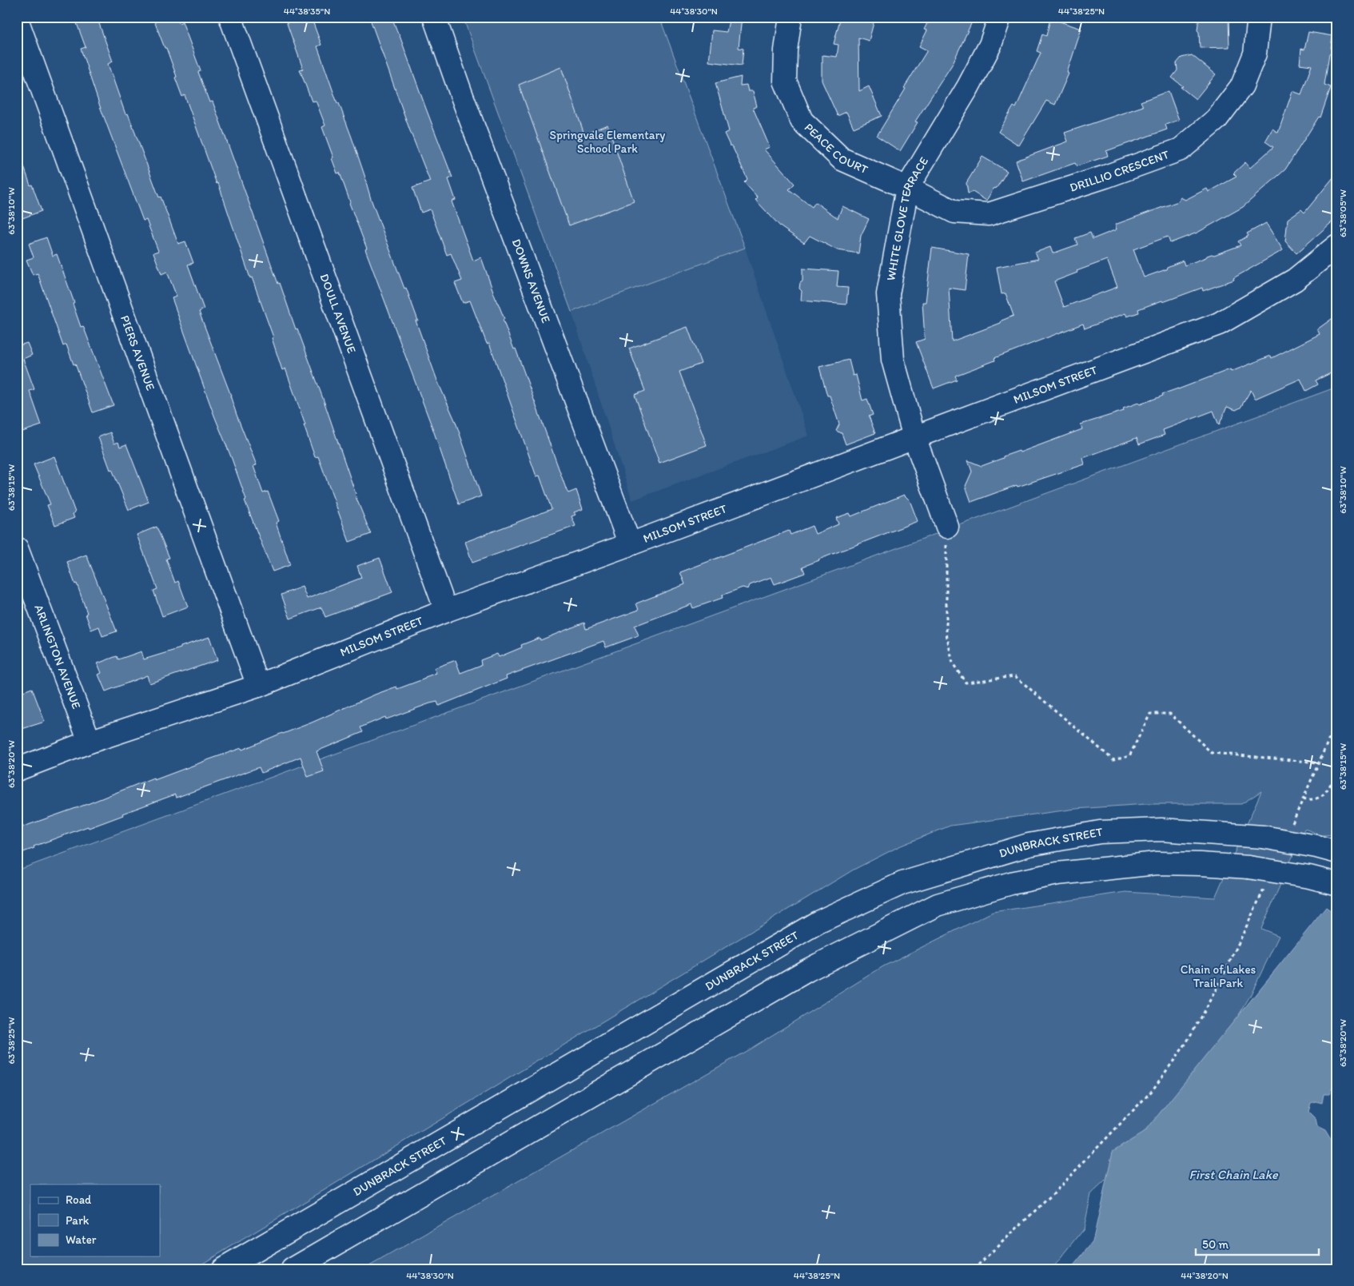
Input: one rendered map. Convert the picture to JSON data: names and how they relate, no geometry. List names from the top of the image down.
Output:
{
  "streets": {
    "street": [
      "PEACE COURT",
      "DRILLIO CRESCENT",
      "WHITE GLOVE TERRACE",
      "DOWNS AVENUE",
      "DOULL AVENUE",
      "PIERS AVENUE",
      "MILSOM STREET",
      "ARLINGTON AVENUE",
      "DUNBRACK STREET"
    ]
  },
  "crossings": [
    ["PEACE COURT", "DRILLIO CRESCENT"],
    ["PEACE COURT", "WHITE GLOVE TERRACE"],
    ["DRILLIO CRESCENT", "WHITE GLOVE TERRACE"],
    ["WHITE GLOVE TERRACE", "MILSOM STREET"],
    ["DOWNS AVENUE", "MILSOM STREET"],
    ["DOULL AVENUE", "MILSOM STREET"],
    ["PIERS AVENUE", "MILSOM STREET"],
    ["MILSOM STREET", "ARLINGTON AVENUE"]
  ],
  "water": ["First Chain Lake"],
  "parks": ["Springvale Elementary School Park", "Chain of Lakes Trail Park"],
  "legend": ["Road", "Park", "Water"],
  "scale_bar": "50 m",
  "coordinates": [
    "44°38'35\"N",
    "44°38'30\"N",
    "44°38'25\"N",
    "63°38'10\"W",
    "63°38'05\"W",
    "63°38'15\"W",
    "63°38'20\"W",
    "63°38'25\"W",
    "44°38'20\"N"
  ]
}
